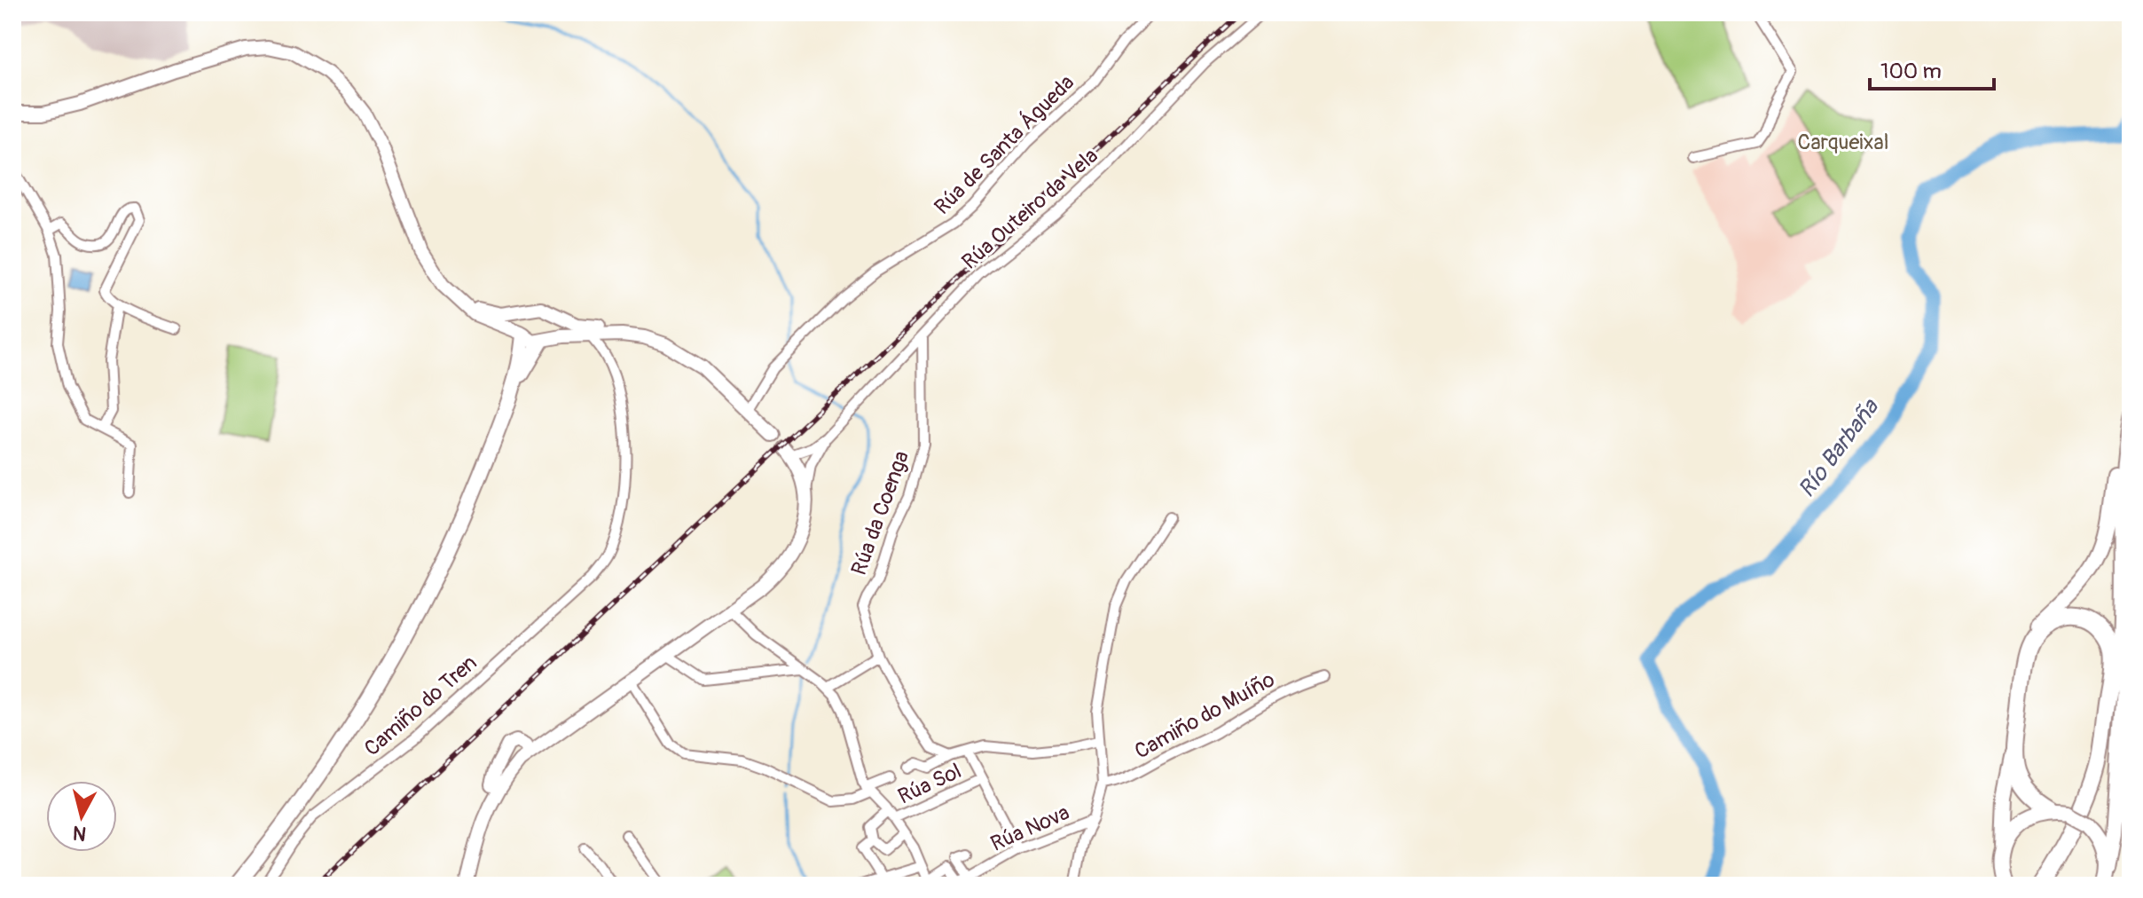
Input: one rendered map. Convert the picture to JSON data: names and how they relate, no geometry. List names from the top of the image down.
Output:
{
  "streets": {
    "street": [
      "Rúa de Santa Águeda",
      "Rúa Outeiro da Vela",
      "Rúa da Coenga",
      "Camiño do Tren",
      "Camiño do Muíño",
      "Rúa Sol",
      "Rúa Nova"
    ]
  },
  "crossings": [
    ["Rúa Outeiro da Vela", "Rúa da Coenga"]
  ],
  "water": ["Río Barbaña"],
  "parks": ["Carqueixal"],
  "scale_bar": "100 m",
  "north": "bottom"
}
